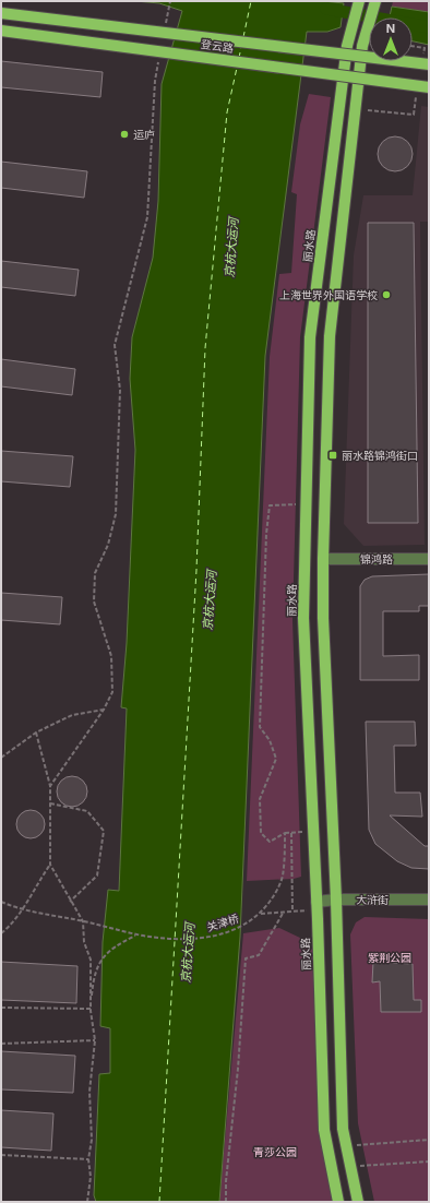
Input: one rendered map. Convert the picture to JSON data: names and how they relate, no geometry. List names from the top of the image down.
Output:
{
  "streets": {
    "main road": ["登云路", "丽水路"],
    "street": ["锦鸿路", "大浒街"],
    "path": ["关津桥"]
  },
  "crossings": [
    ["丽水路", "大浒街"]
  ],
  "water": ["京杭大运河"],
  "parks": ["紫荆公园", "青莎公园"],
  "places": {
    "other": ["运庐", "上海世界外国语学校"],
    "transit": ["丽水路锦鸿街口"]
  },
  "north": "top"
}
